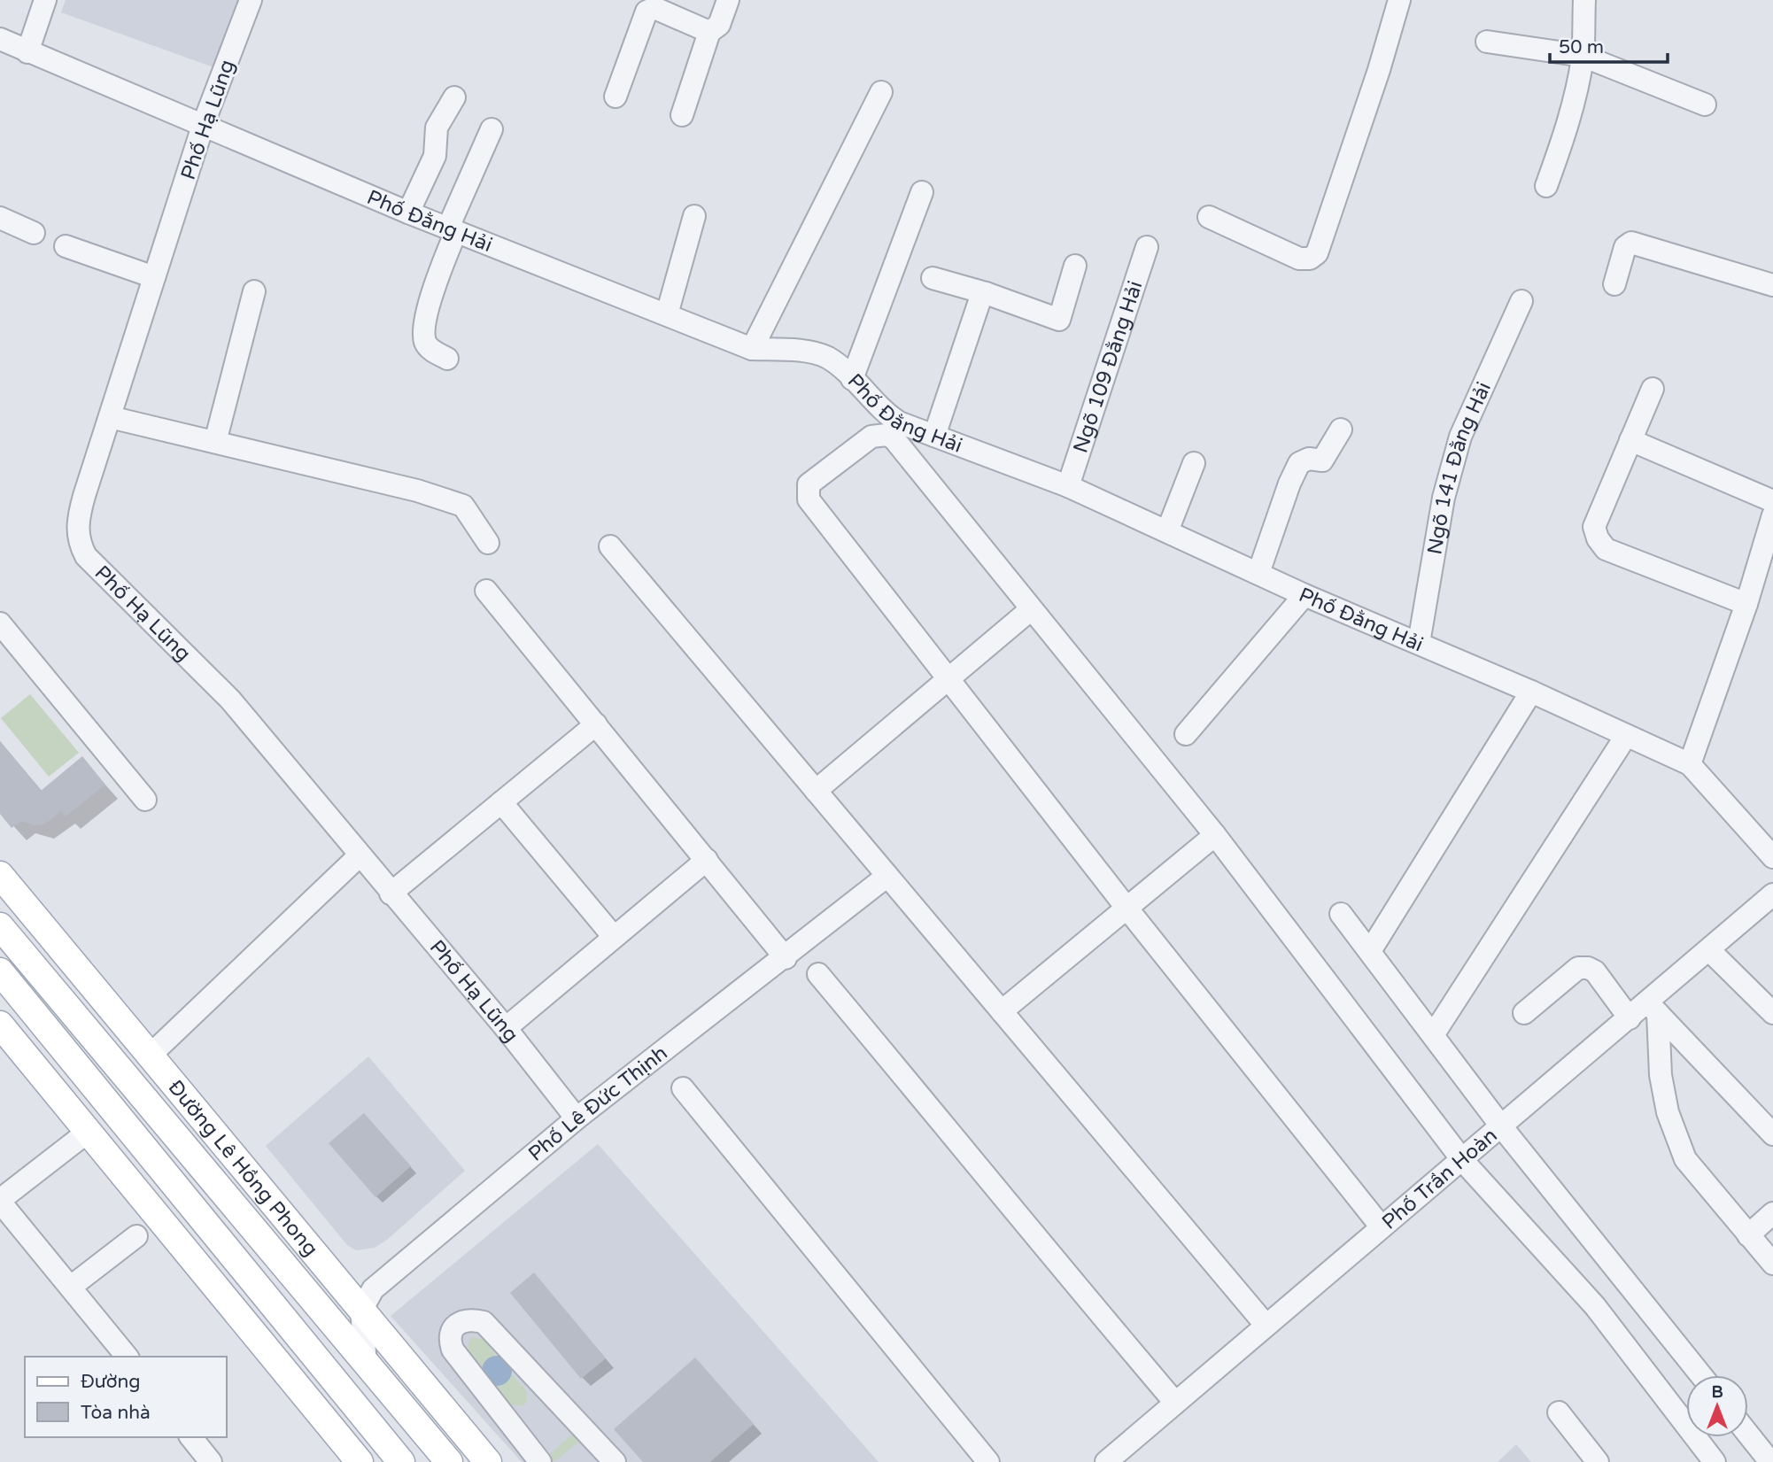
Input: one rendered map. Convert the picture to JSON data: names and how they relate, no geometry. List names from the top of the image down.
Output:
{
  "streets": {
    "main road": ["Đường Lê Hồng Phong"],
    "street": [
      "Phố Hạ Lũng",
      "Phố Đằng Hải",
      "Ngõ 109 Đằng Hải",
      "Ngõ 141 Đằng Hải",
      "Phố Lê Đức Thịnh",
      "Phố Trần Hoàn"
    ]
  },
  "crossings": [
    ["Phố Hạ Lũng", "Phố Đằng Hải"],
    ["Phố Hạ Lũng", "Phố Lê Đức Thịnh"],
    ["Phố Đằng Hải", "Ngõ 109 Đằng Hải"],
    ["Phố Đằng Hải", "Ngõ 141 Đằng Hải"],
    ["Phố Lê Đức Thịnh", "Đường Lê Hồng Phong"]
  ],
  "legend": ["Đường", "Tòa nhà"],
  "scale_bar": "50 m",
  "north": "top"
}
